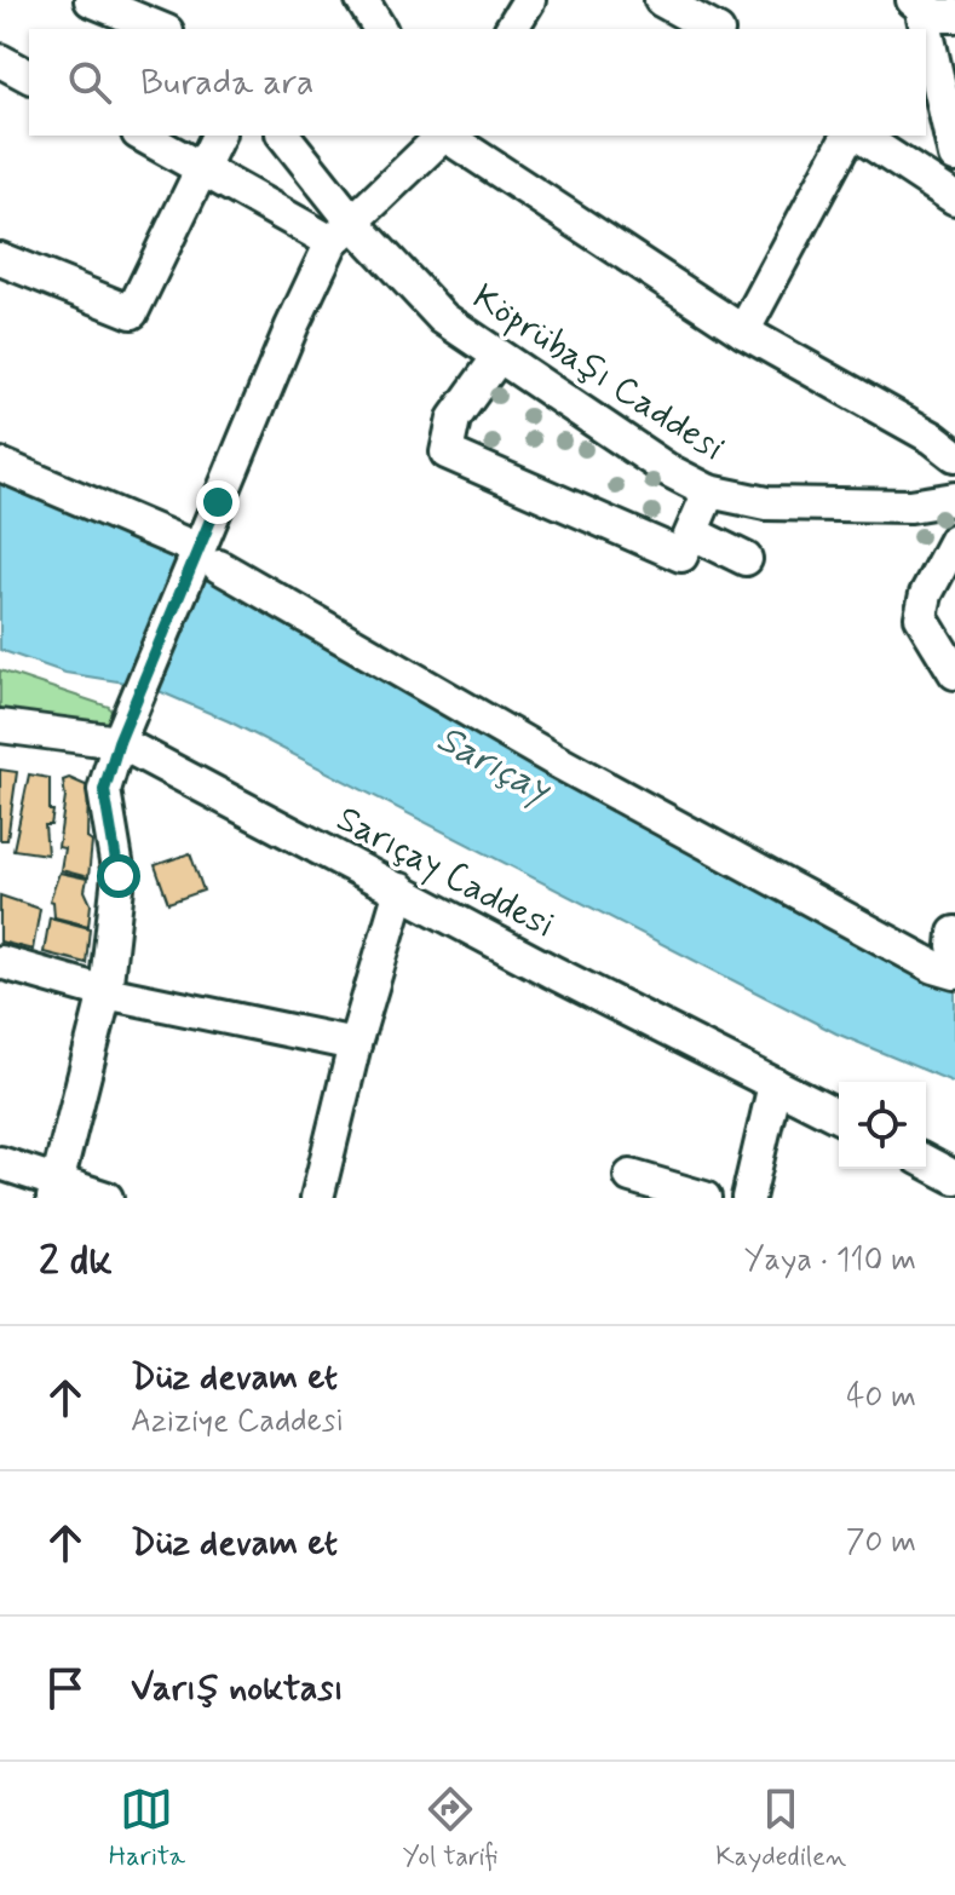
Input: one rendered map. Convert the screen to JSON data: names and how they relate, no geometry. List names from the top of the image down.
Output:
{
  "streets": {
    "street": ["Köprübaşı Caddesi", "Sarıçay Caddesi"]
  },
  "water": ["Sarıçay"],
  "page": {
    "search": "Burada ara",
    "heading": ["2 dk", "Yaya · 110 m"],
    "list": [
      ["Düz devam et", "Aziziye Caddesi", "40 m"],
      ["Düz devam et", "70 m"],
      "Varış noktası"
    ],
    "nav": ["Harita", "Yol tarifi", "Kaydedilen"]
  }
}
